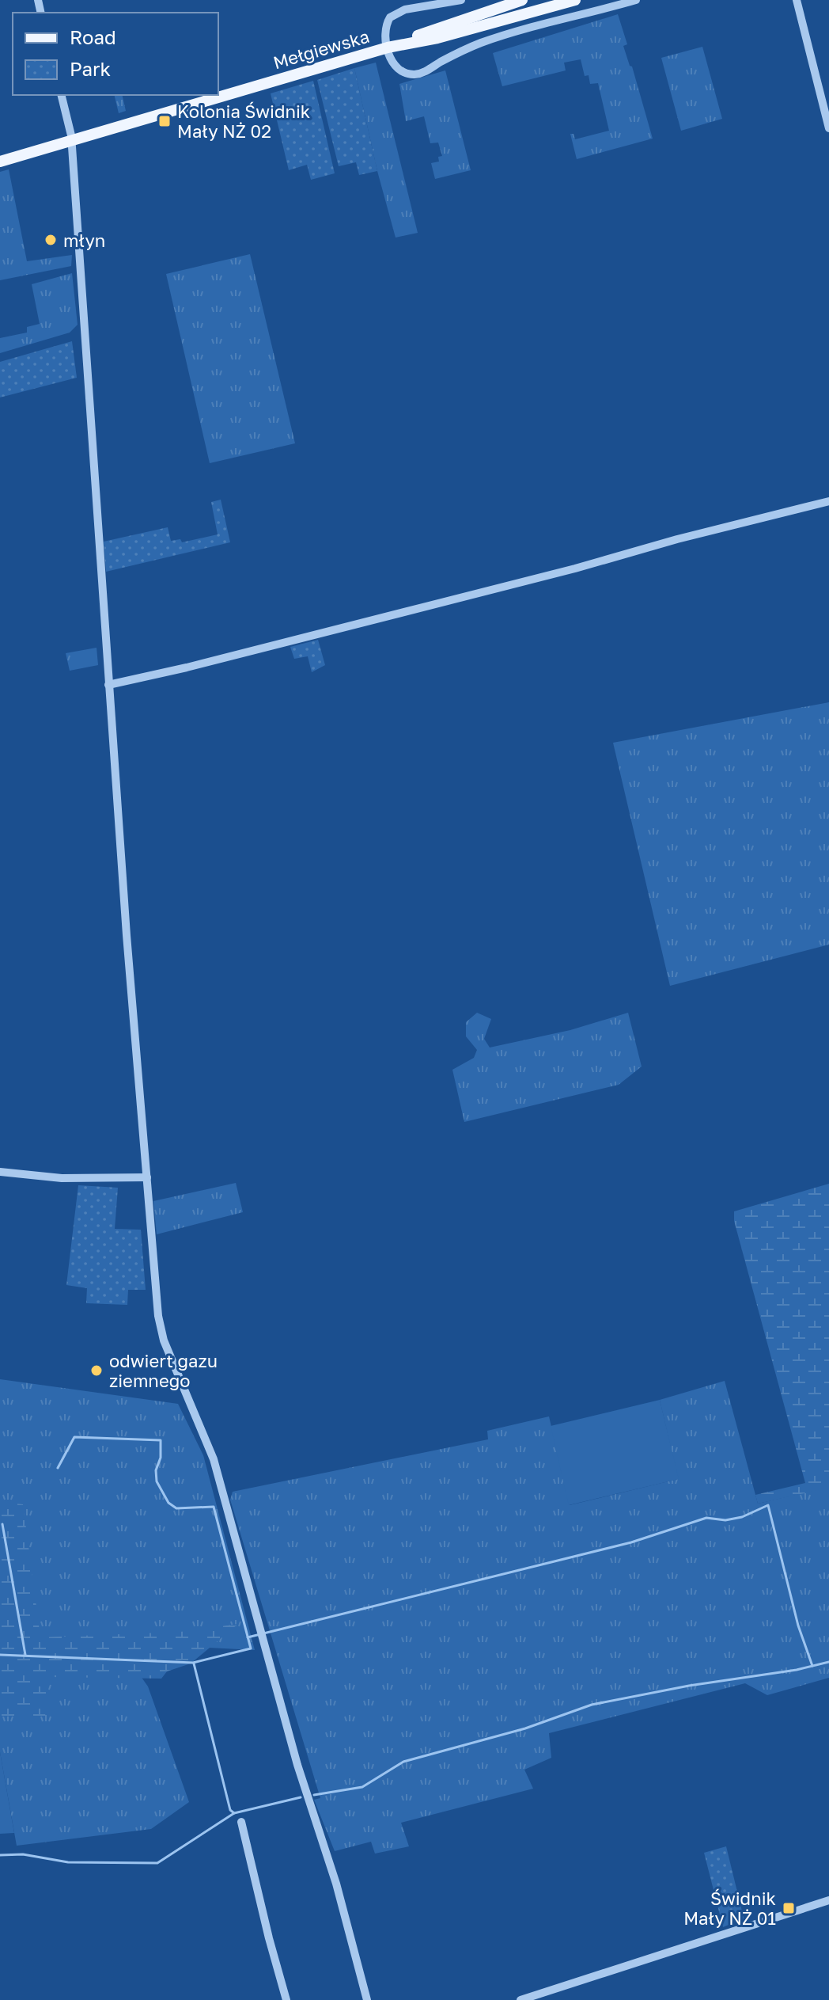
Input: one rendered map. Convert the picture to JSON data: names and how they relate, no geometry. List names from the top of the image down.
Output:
{
  "streets": {
    "main road": ["Mełgiewska"]
  },
  "places": {
    "transit": ["Kolonia Świdnik Mały NŻ 02", "Świdnik Mały NŻ 01"],
    "other": ["młyn", "odwiert gazu ziemnego"]
  },
  "legend": ["Road", "Park"]
}
